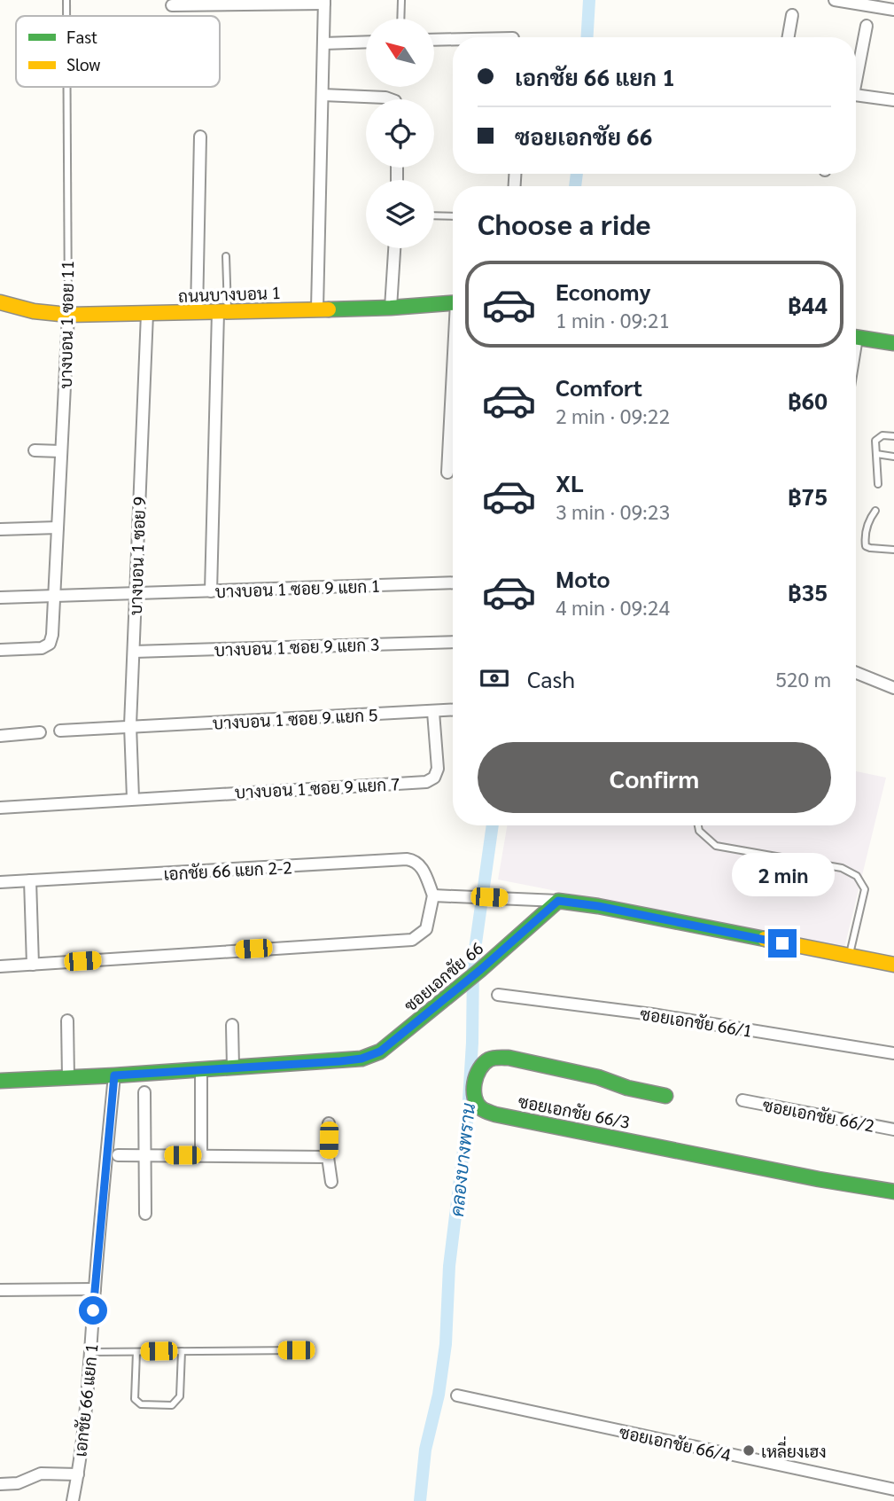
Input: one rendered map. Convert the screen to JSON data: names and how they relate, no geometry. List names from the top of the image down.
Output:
{
  "streets": {
    "street": [
      "ถนนบางบอน 1",
      "บางบอน 1 ซอย 11",
      "บางบอน 1 ซอย 9",
      "บางบอน 1 ซอย 9 แยก 1",
      "บางบอน 1 ซอย 9 แยก 3",
      "บางบอน 1 ซอย 9 แยก 5",
      "บางบอน 1 ซอย 9 แยก 7",
      "เอกชัย 66 แยก 2-2",
      "ซอยเอกชัย 66",
      "ซอยเอกชัย 66/1",
      "ซอยเอกชัย 66/3",
      "ซอยเอกชัย 66/2",
      "เอกชัย 66 แยก 1",
      "ซอยเอกชัย 66/4"
    ]
  },
  "crossings": [
    ["ถนนบางบอน 1", "บางบอน 1 ซอย 11"],
    ["ถนนบางบอน 1", "บางบอน 1 ซอย 9"],
    ["บางบอน 1 ซอย 11", "บางบอน 1 ซอย 9 แยก 1"],
    ["บางบอน 1 ซอย 9", "บางบอน 1 ซอย 9 แยก 1"],
    ["บางบอน 1 ซอย 9", "บางบอน 1 ซอย 9 แยก 3"],
    ["บางบอน 1 ซอย 9", "บางบอน 1 ซอย 9 แยก 5"],
    ["บางบอน 1 ซอย 9", "บางบอน 1 ซอย 9 แยก 7"],
    ["บางบอน 1 ซอย 9 แยก 5", "บางบอน 1 ซอย 9 แยก 7"],
    ["ซอยเอกชัย 66", "เอกชัย 66 แยก 1"]
  ],
  "water": ["คลองบางพราน"],
  "places": ["เหลี่ยงเฮง"],
  "legend": ["Fast", "Slow"],
  "north": "top left",
  "page": {
    "banner": ["เอกชัย 66 แยก 1", "ซอยเอกชัย 66"],
    "heading": "Choose a ride",
    "list": [
      {
        "name": "Economy",
        "note": "1 min · 09:21",
        "value": "฿44"
      },
      {
        "name": "Comfort",
        "note": "2 min · 09:22",
        "value": "฿60"
      },
      {
        "name": "XL",
        "note": "3 min · 09:23",
        "value": "฿75"
      },
      {
        "name": "Moto",
        "note": "4 min · 09:24",
        "value": "฿35"
      }
    ],
    "pay": ["Cash", "520 m"],
    "buttons": "Confirm",
    "bubble": "2 min"
  }
}
